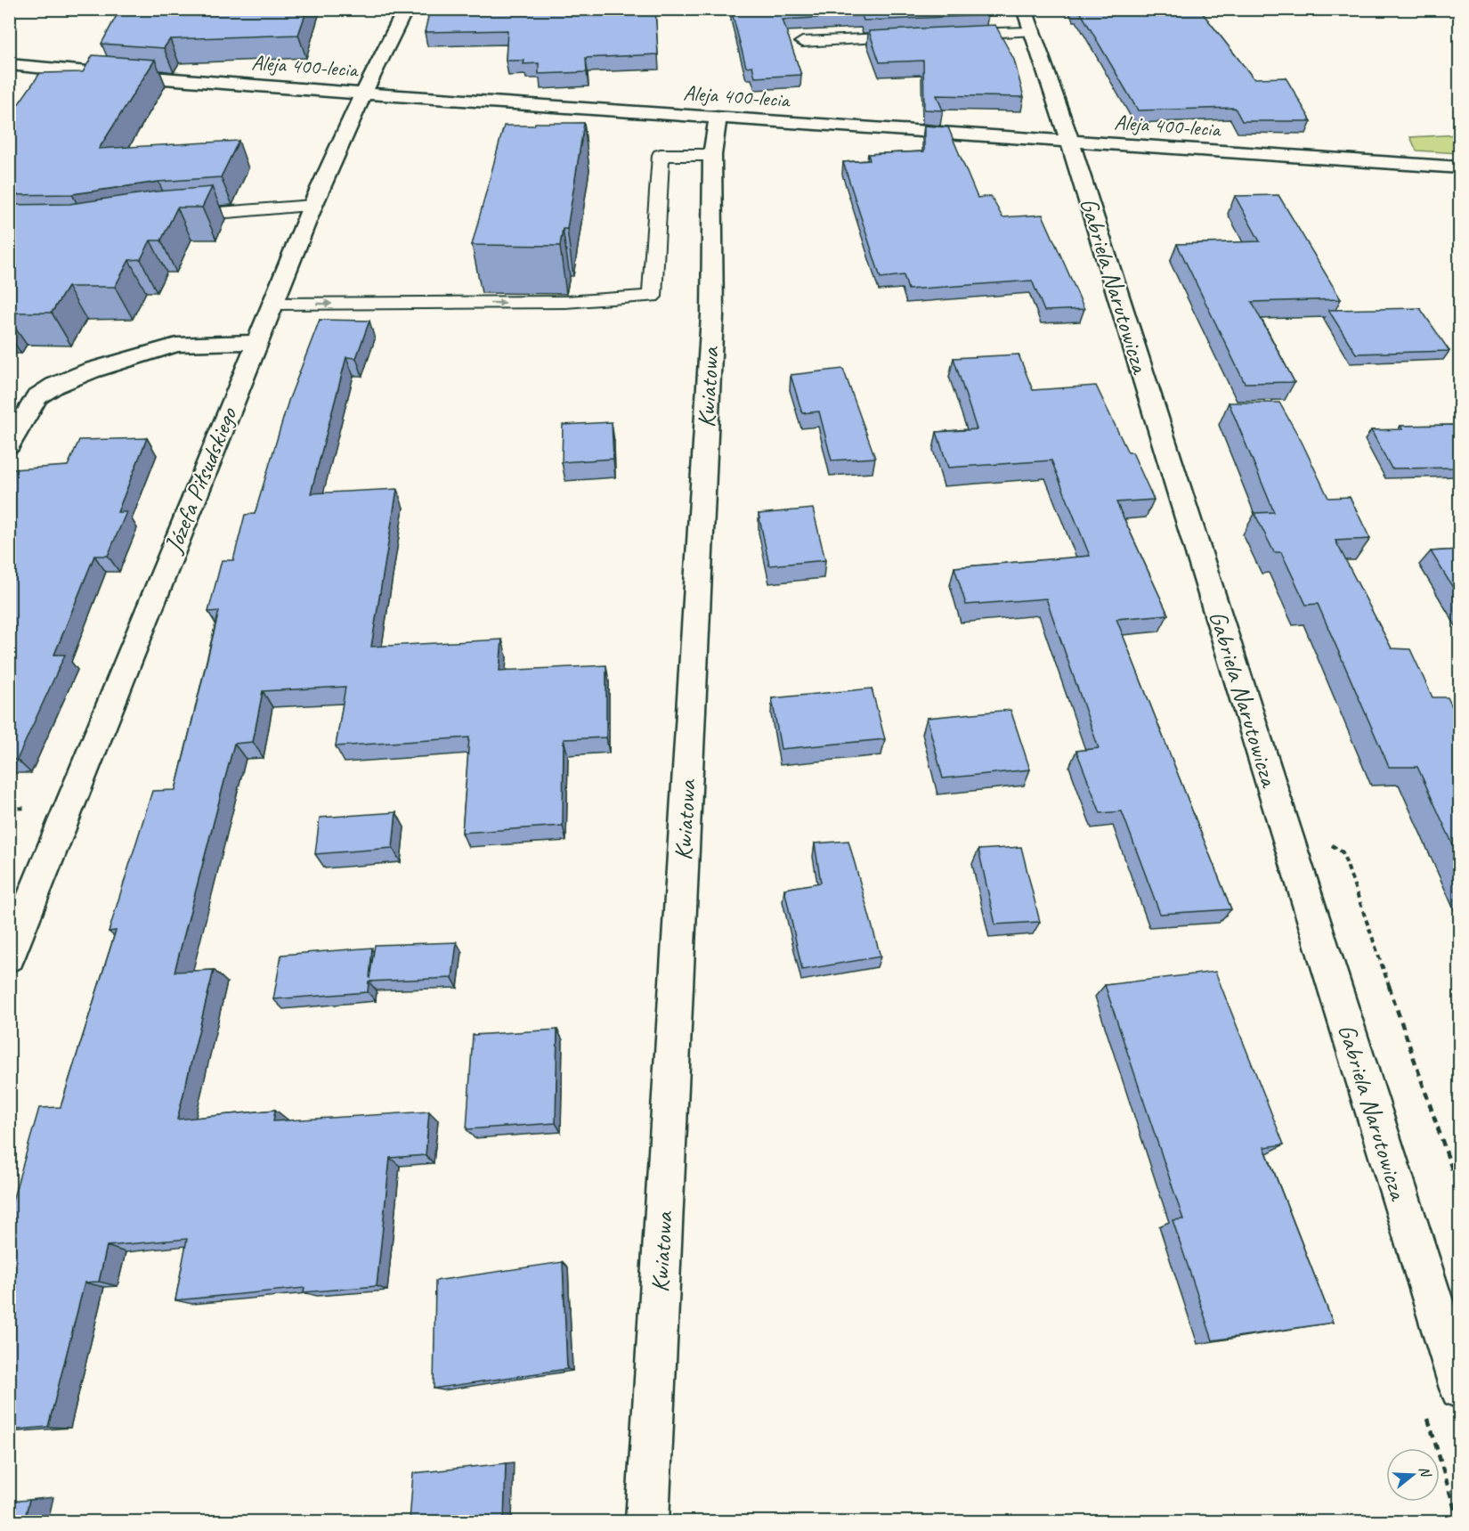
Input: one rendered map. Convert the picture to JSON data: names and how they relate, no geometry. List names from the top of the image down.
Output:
{
  "streets": {
    "street": [
      "Aleja 400-lecia",
      "Gabriela Narutowicza",
      "Kwiatowa",
      "Józefa Piłsudskiego"
    ]
  },
  "crossings": [
    ["Aleja 400-lecia", "Gabriela Narutowicza"],
    ["Aleja 400-lecia", "Kwiatowa"],
    ["Aleja 400-lecia", "Józefa Piłsudskiego"]
  ],
  "north": "right"
}
